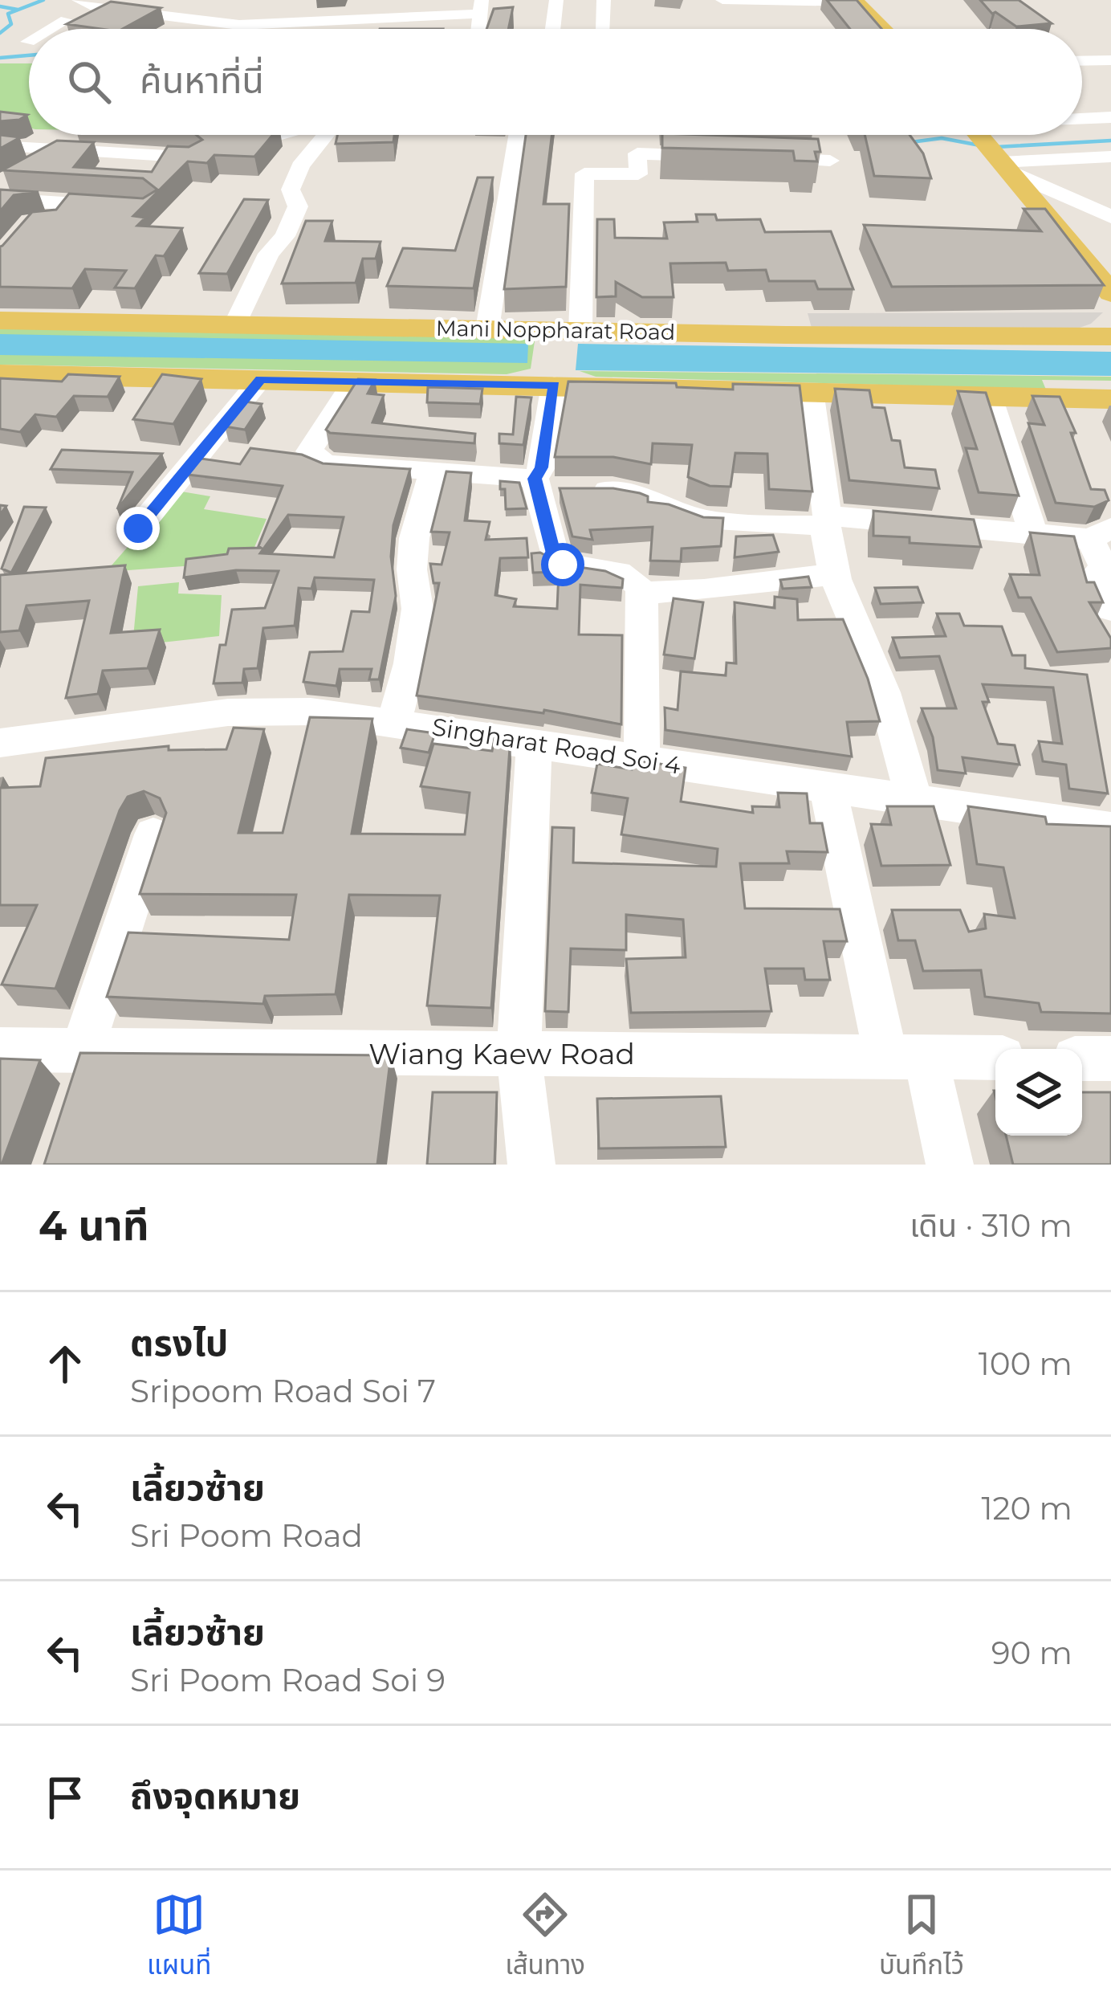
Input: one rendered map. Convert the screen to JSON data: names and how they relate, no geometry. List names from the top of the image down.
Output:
{
  "streets": {
    "main road": ["Mani Noppharat Road"],
    "street": ["Singharat Road Soi 4", "Wiang Kaew Road"]
  },
  "page": {
    "search": "ค้นหาที่นี่",
    "heading": ["4 นาที", "เดิน · 310 m"],
    "list": [
      ["ตรงไป", "Sripoom Road Soi 7", "100 m"],
      ["เลี้ยวซ้าย", "Sri Poom Road", "120 m"],
      ["เลี้ยวซ้าย", "Sri Poom Road Soi 9", "90 m"],
      "ถึงจุดหมาย"
    ],
    "nav": ["แผนที่", "เส้นทาง", "บันทึกไว้"]
  }
}
